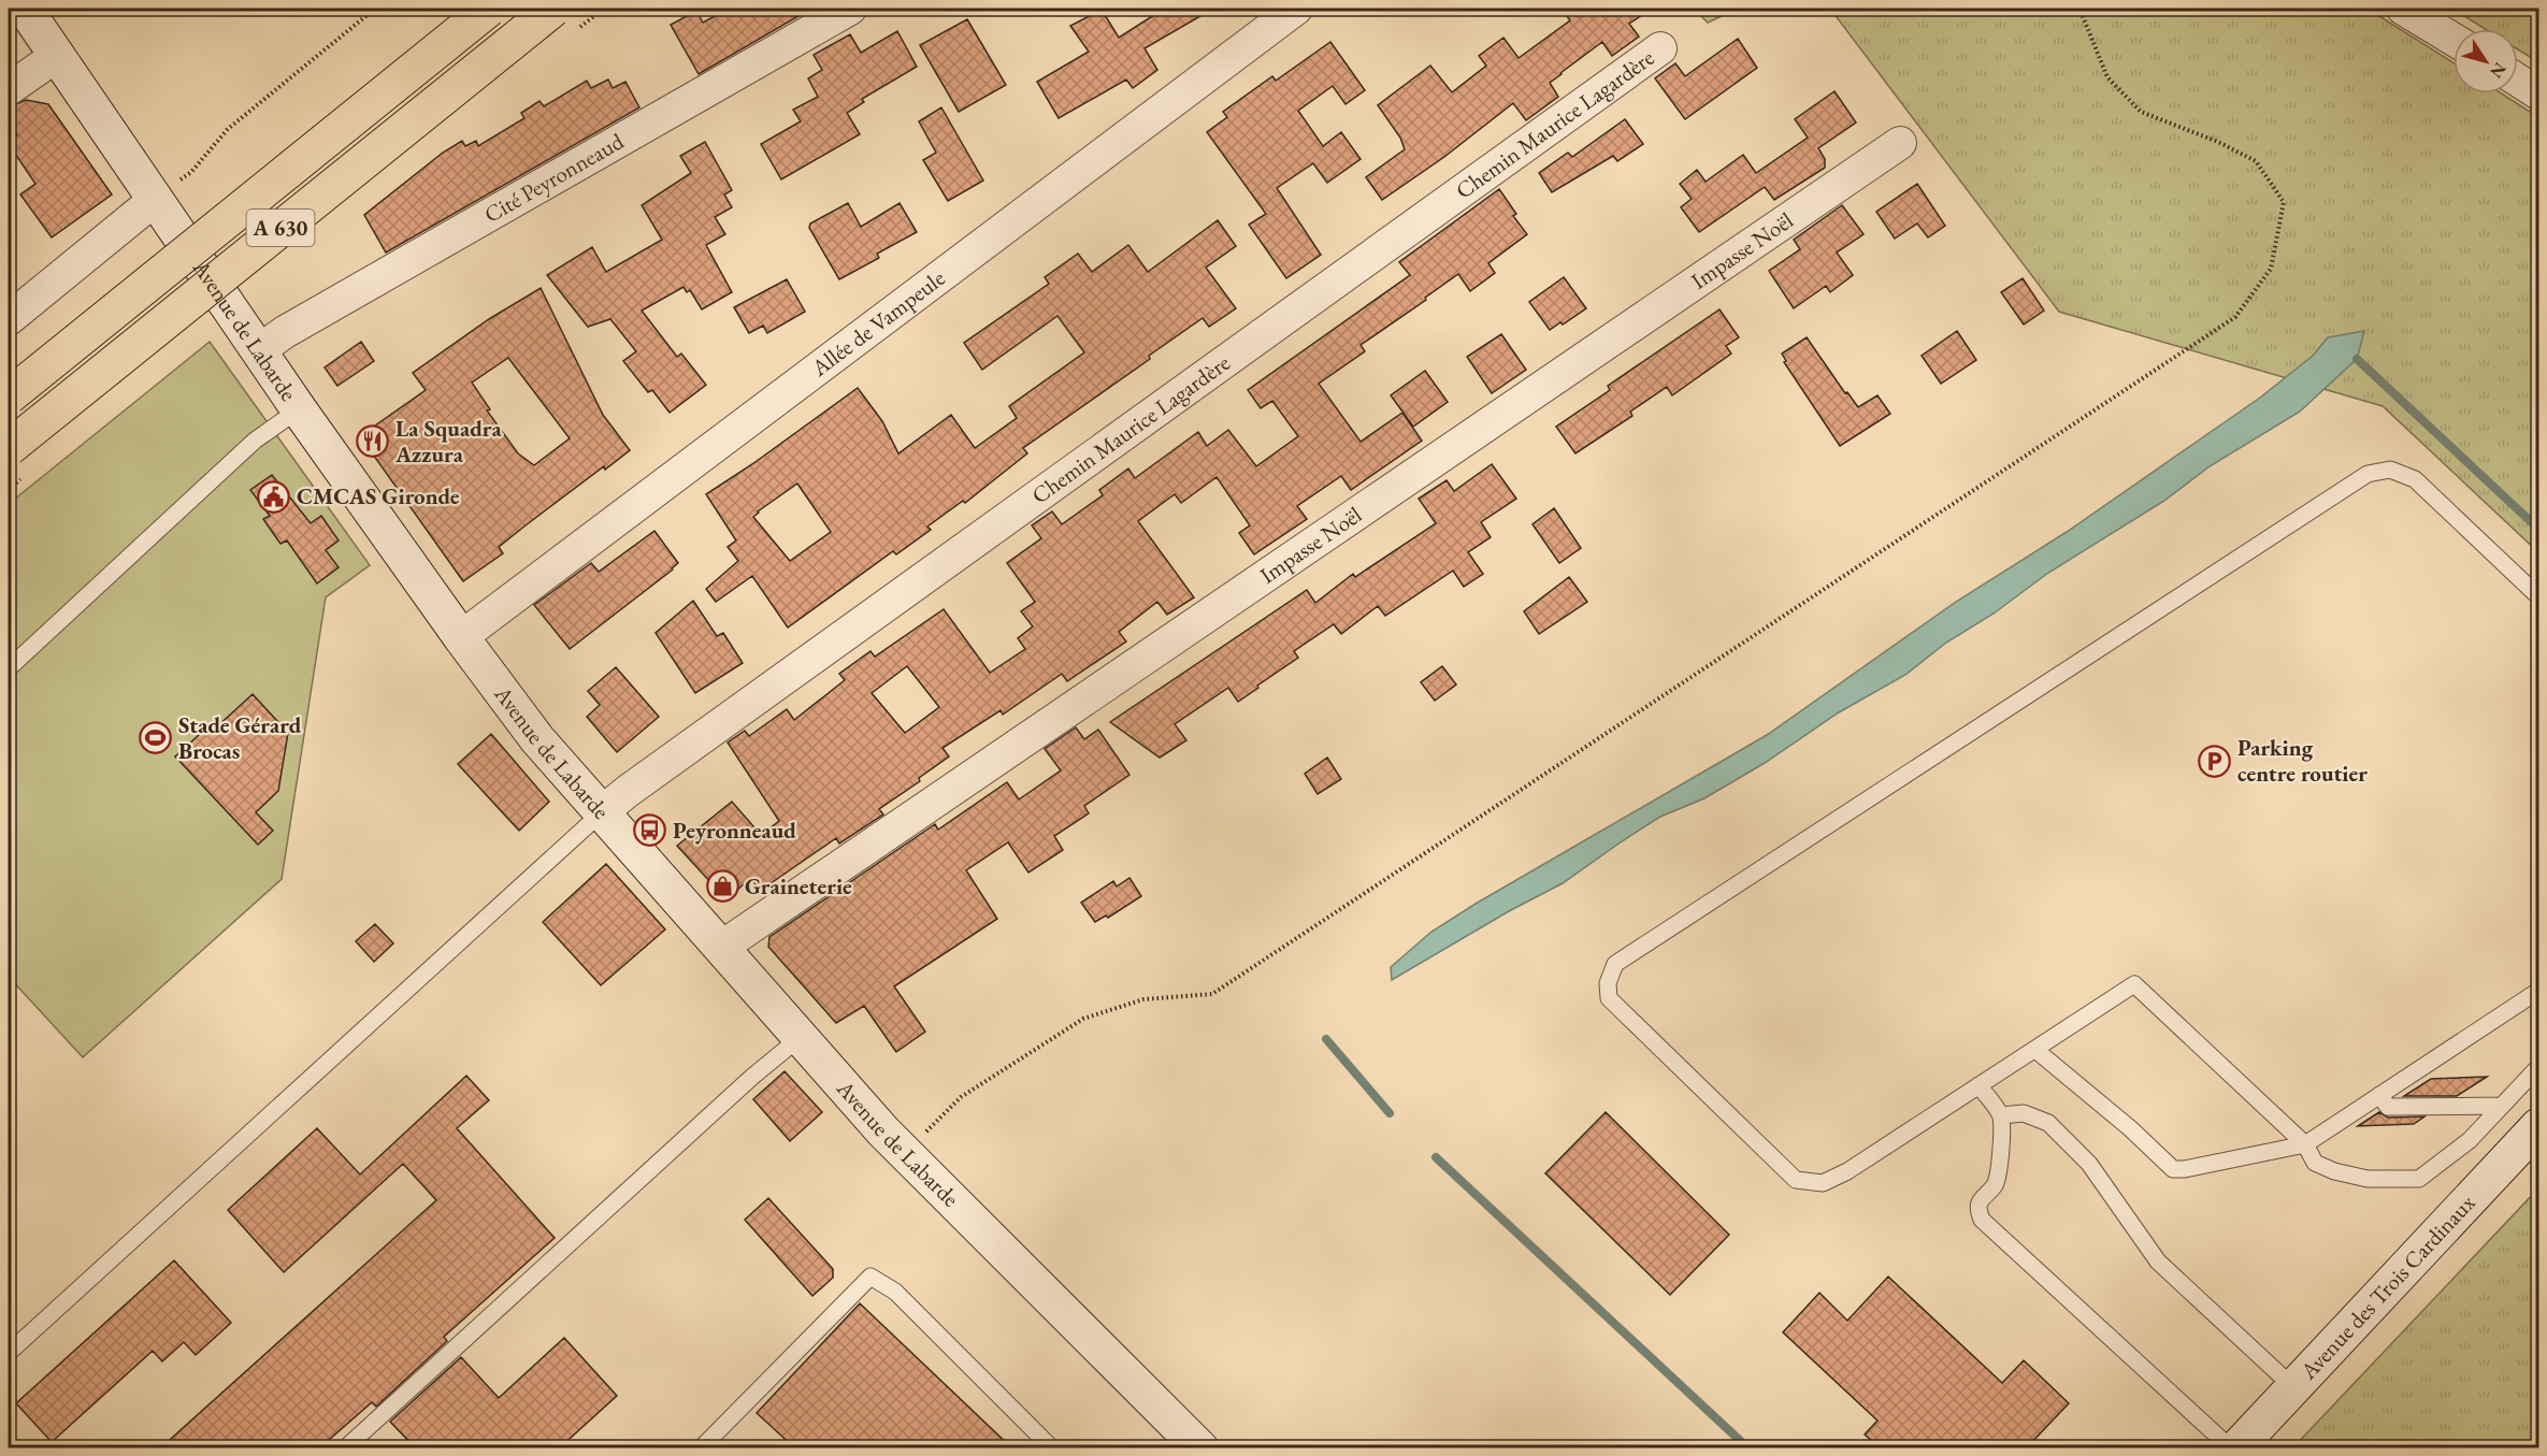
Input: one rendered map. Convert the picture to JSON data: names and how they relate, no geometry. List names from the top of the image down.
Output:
{
  "streets": {
    "highway": ["A 630"],
    "main road": ["Avenue de Labarde", "Avenue des Trois Cardinaux"],
    "street": [
      "Chemin Maurice Lagardère",
      "Cité Peyronneaud",
      "Impasse Noël",
      "Allée de Vampeule"
    ]
  },
  "crossings": [
    ["Chemin Maurice Lagardère", "Avenue de Labarde"],
    ["Cité Peyronneaud", "Avenue de Labarde"],
    ["Impasse Noël", "Avenue de Labarde"],
    ["Allée de Vampeule", "Avenue de Labarde"]
  ],
  "places": {
    "restaurant": ["La Squadra Azzura"],
    "public building": ["CMCAS Gironde"],
    "sports": ["Stade Gérard Brocas"],
    "parking": ["Parking centre routier"],
    "bus stop": ["Peyronneaud"],
    "shop": ["Graineterie"]
  },
  "north": "bottom right"
}
